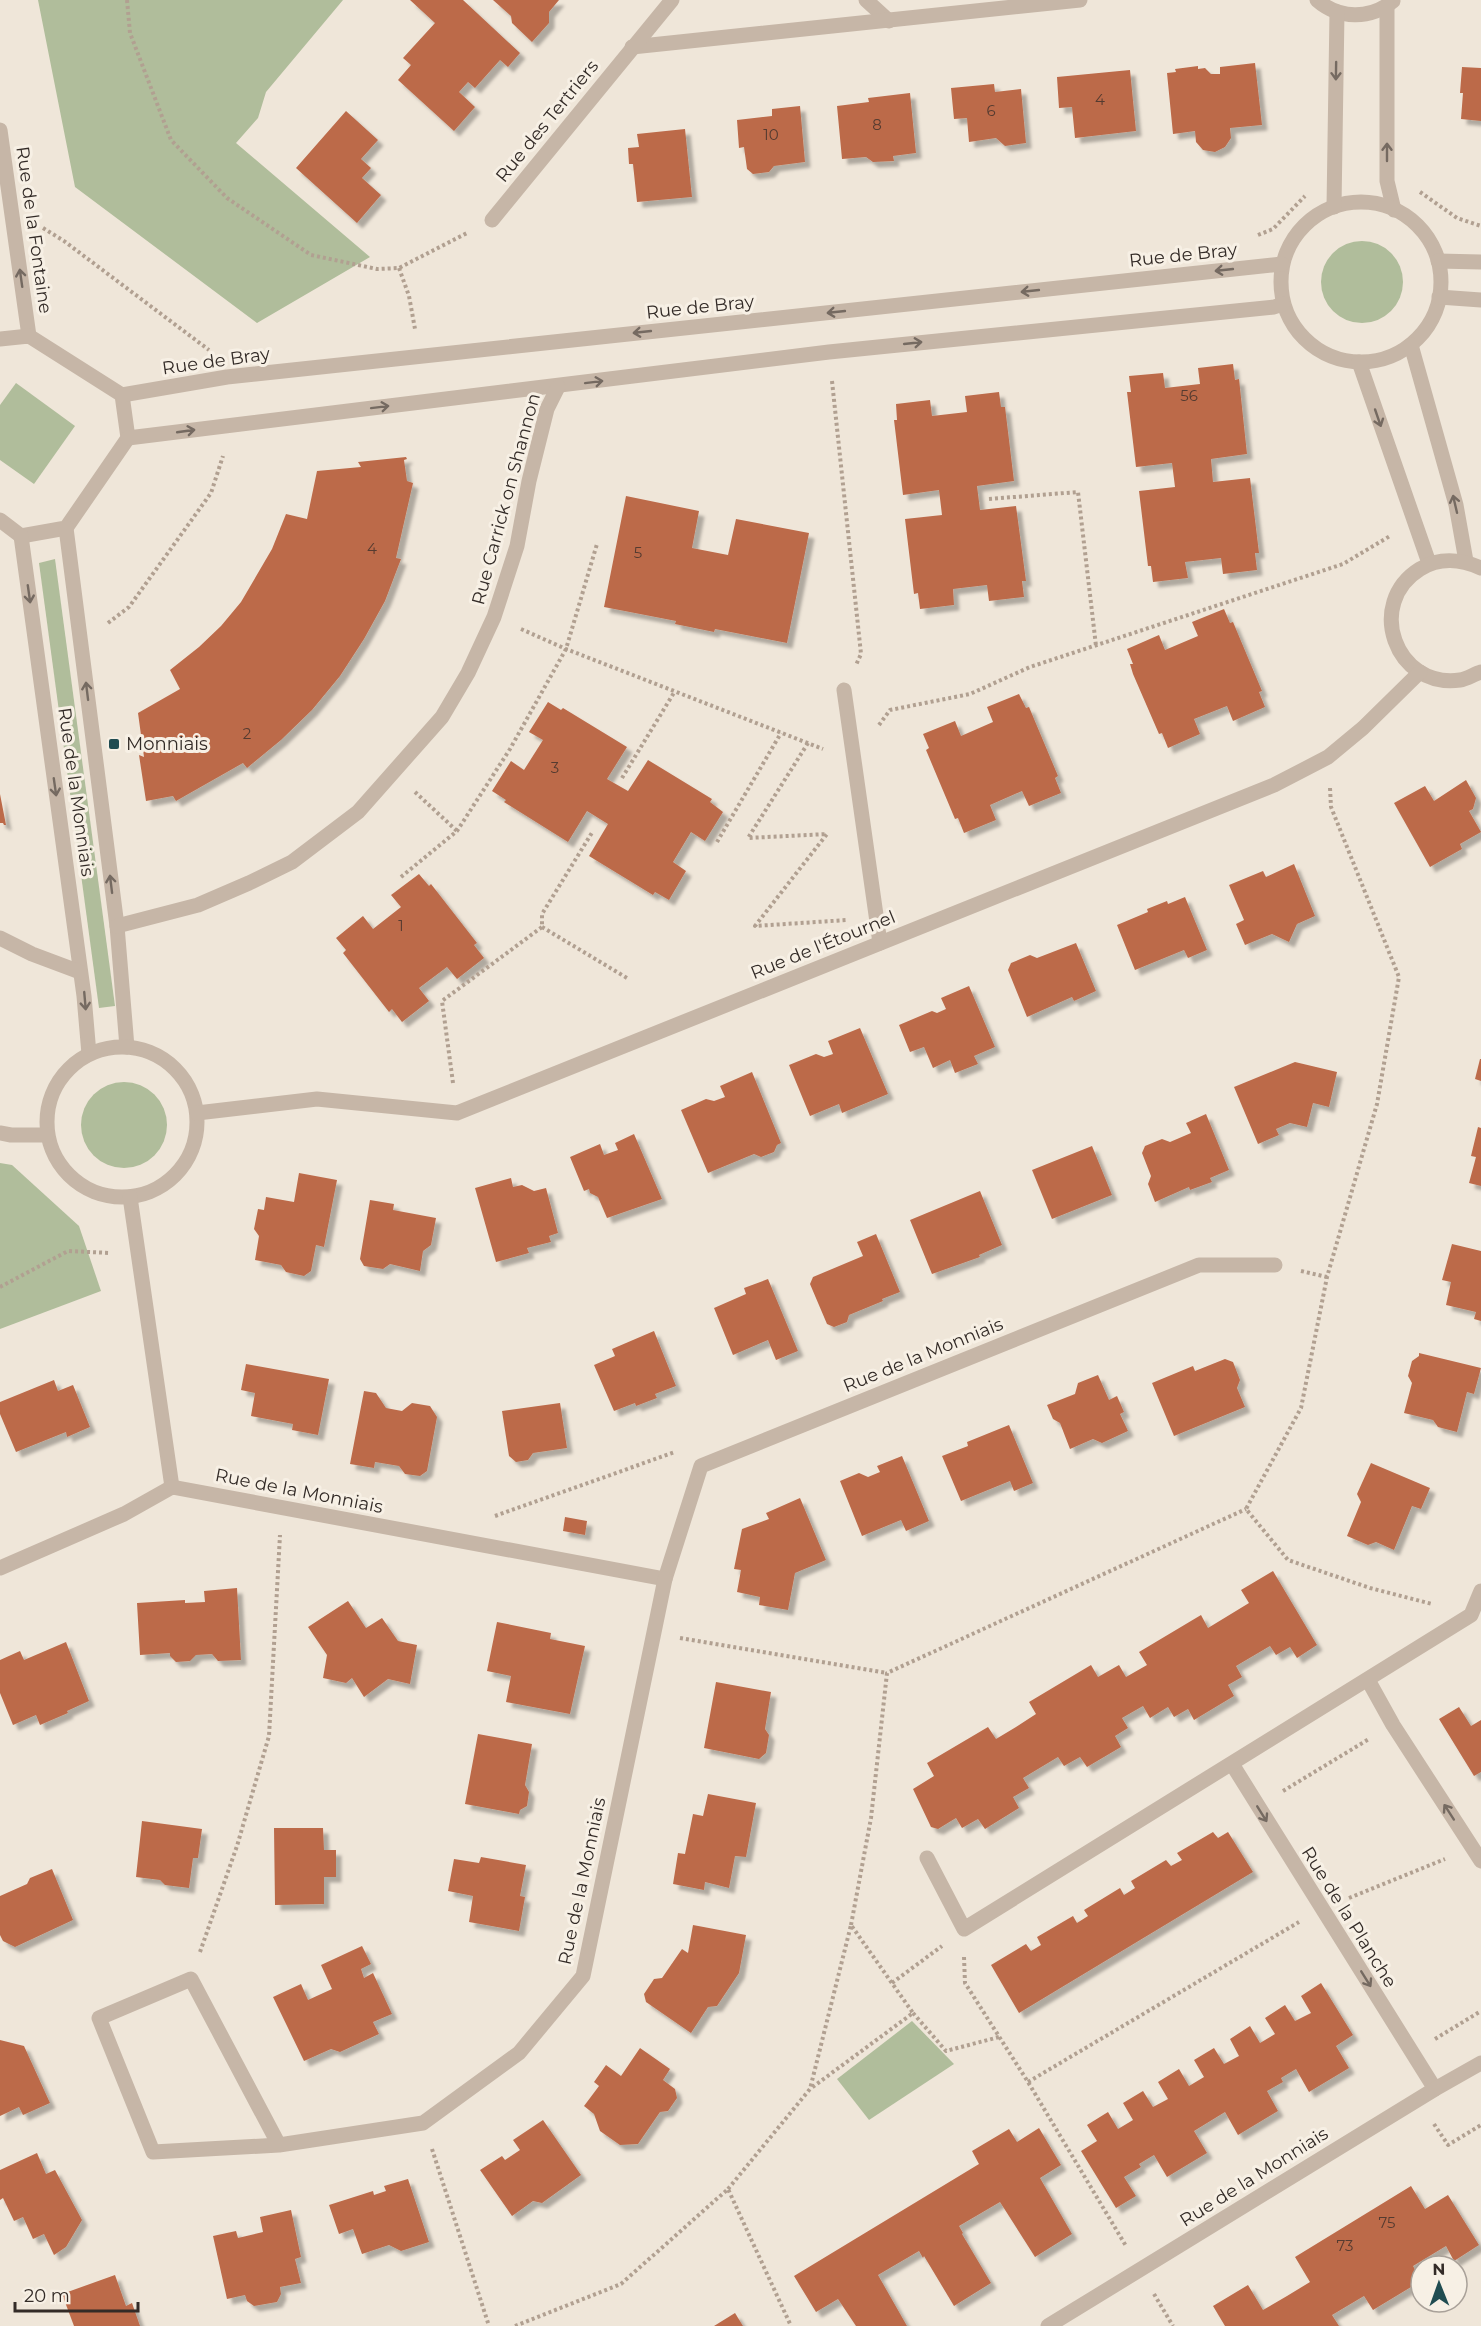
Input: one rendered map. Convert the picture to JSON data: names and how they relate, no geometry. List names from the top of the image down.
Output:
{
  "streets": {
    "street": [
      "Rue des Tertriers",
      "Rue de la Fontaine",
      "Rue de Bray",
      "Rue Carrick on Shannon",
      "Rue de la Monniais",
      "Rue de l'Étournel",
      "Rue de la Planche"
    ]
  },
  "crossings": [
    ["Rue Carrick on Shannon", "Rue de la Monniais"],
    ["Rue de la Monniais", "Rue de l'Étournel"],
    ["Rue de la Monniais", "Rue de la Planche"]
  ],
  "one_way": ["Rue de la Fontaine", "Rue de la Planche"],
  "places": {
    "transit": ["Monniais"]
  },
  "house_numbers": [
    "4",
    "6",
    "8",
    "10",
    "56",
    "4",
    "5",
    "2",
    "3",
    "1",
    "75",
    "73"
  ],
  "scale_bar": "20 m",
  "north": "top"
}
